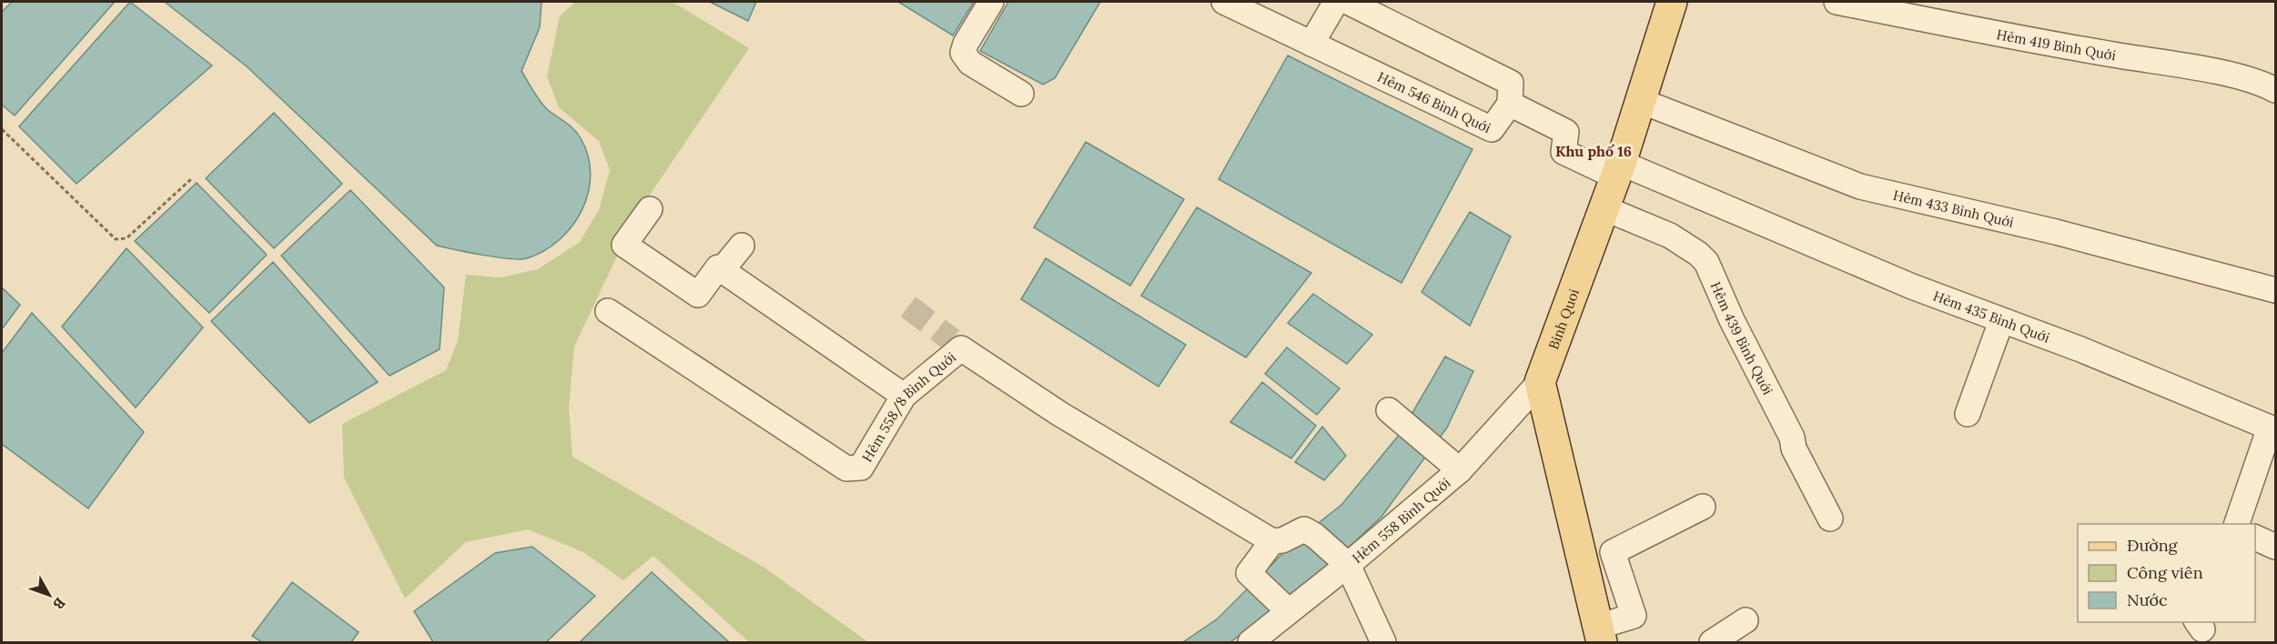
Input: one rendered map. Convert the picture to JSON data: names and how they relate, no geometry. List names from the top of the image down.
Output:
{
  "streets": {
    "main road": ["Binh Quoi"],
    "street": [
      "Hẻm 419 Bình Quới",
      "Hẻm 546 Bình Quới",
      "Hẻm 433 Bình Quới",
      "Hẻm 435 Bình Quới",
      "Hẻm 439 Bình Quới",
      "Hẻm 558/8 Bình Quới",
      "Hẻm 558 Bình Quới"
    ]
  },
  "crossings": [
    ["Hẻm 546 Bình Quới", "Hẻm 435 Bình Quới"],
    ["Hẻm 546 Bình Quới", "Binh Quoi"],
    ["Hẻm 433 Bình Quới", "Binh Quoi"],
    ["Hẻm 435 Bình Quới", "Binh Quoi"],
    ["Binh Quoi", "Hẻm 439 Bình Quới"],
    ["Binh Quoi", "Hẻm 558 Bình Quới"]
  ],
  "districts": ["Khu phố 16"],
  "legend": ["Đường", "Công viên", "Nước"],
  "north": "bottom right"
}
